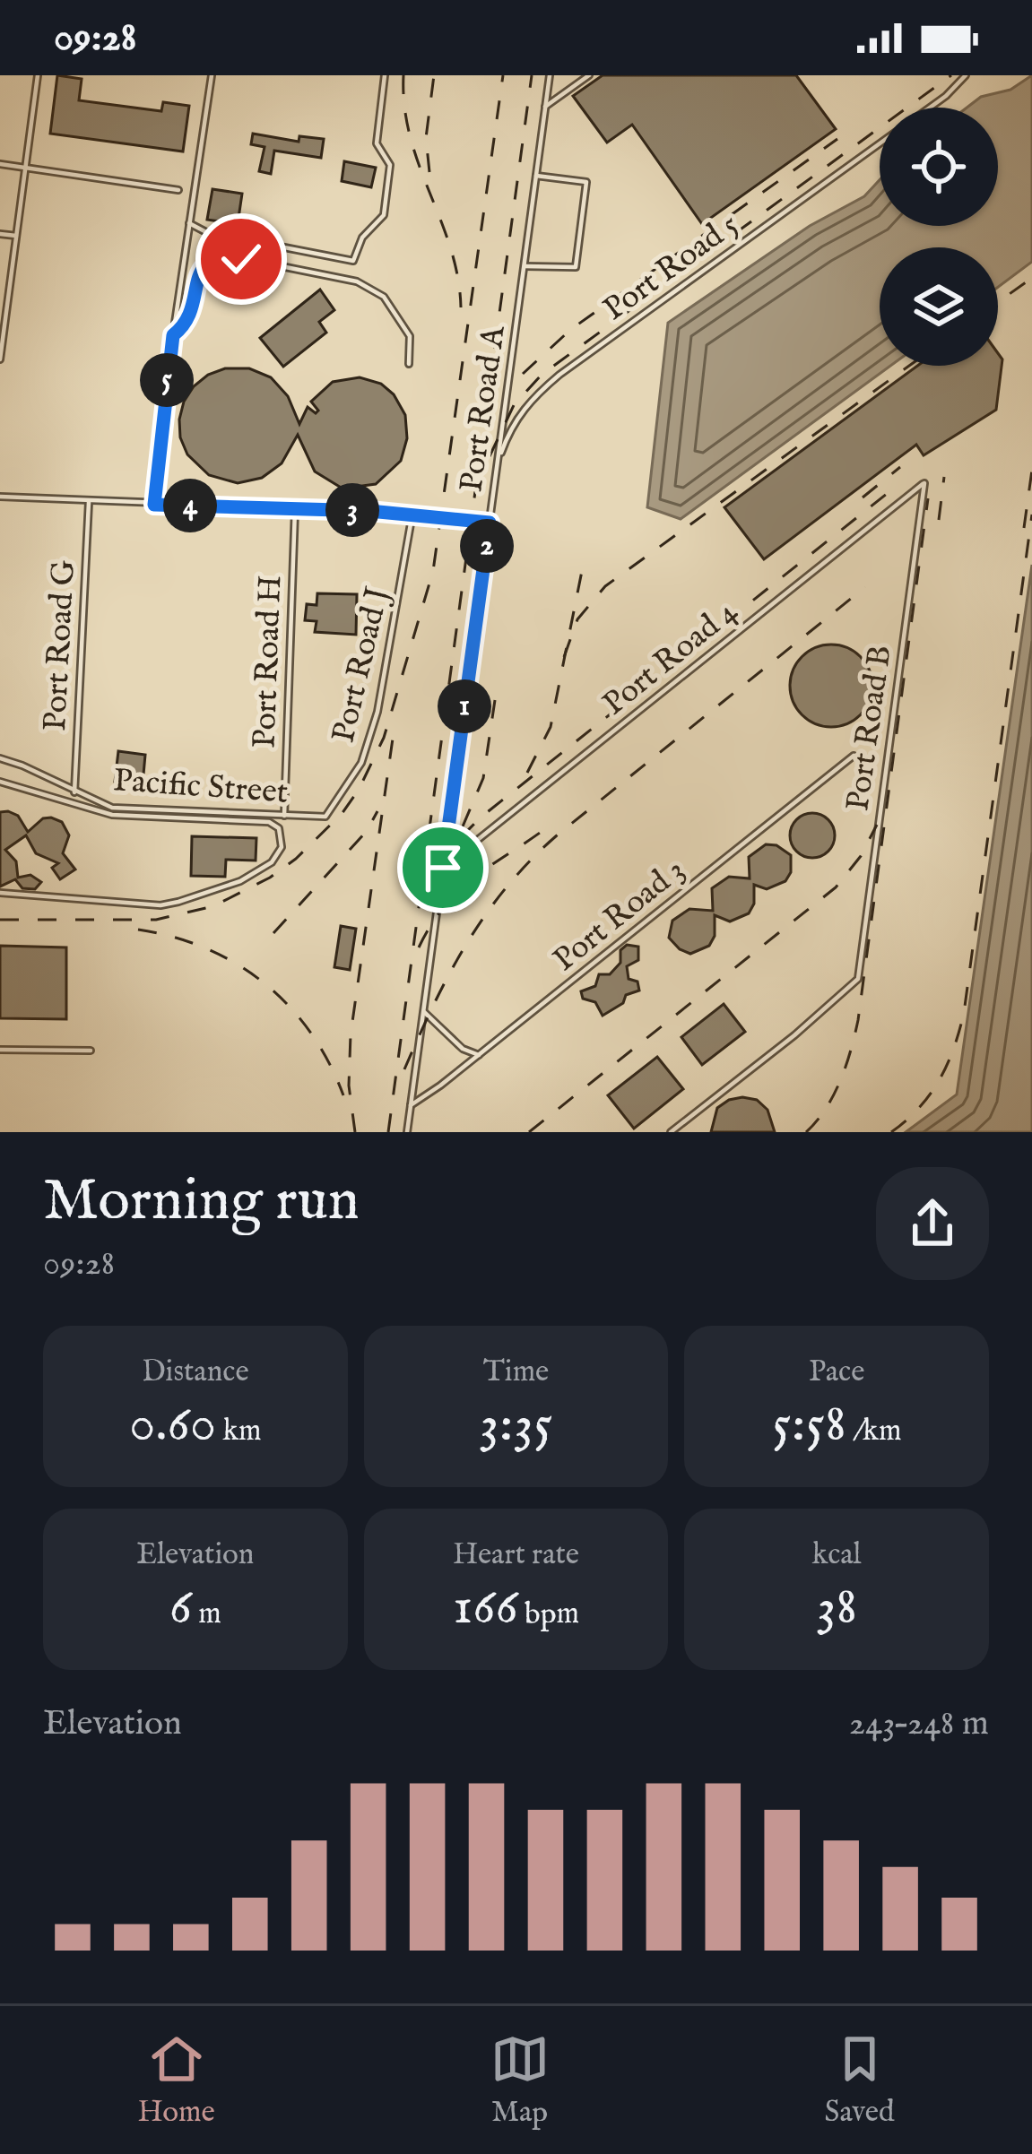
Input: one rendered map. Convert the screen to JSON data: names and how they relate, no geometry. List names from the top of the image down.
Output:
{
  "streets": {
    "lane": [
      "Port Road 5",
      "Port Road A",
      "Port Road G",
      "Port Road 4",
      "Port Road H",
      "Port Road J",
      "Port Road B",
      "Pacific Street",
      "Port Road 3"
    ]
  },
  "crossings": [
    ["Port Road 5", "Port Road A"],
    ["Port Road A", "Port Road 4"],
    ["Port Road A", "Port Road 3"],
    ["Port Road G", "Pacific Street"],
    ["Port Road 4", "Port Road B"],
    ["Port Road H", "Pacific Street"],
    ["Port Road J", "Pacific Street"]
  ],
  "page": {
    "status": "09:28",
    "pins": [
      "5",
      "4",
      "3",
      "2",
      "1"
    ],
    "heading": ["Morning run", "09:28"],
    "stats": [
      ["Distance", "0.60 km"],
      ["Time", "3:35"],
      ["Pace", "5:58 /km"],
      ["Elevation", "6 m"],
      ["Heart rate", "166 bpm"],
      ["kcal", "38"]
    ],
    "chart": ["Elevation", "243–248 m"],
    "tabs": ["Home", "Map", "Saved"]
  }
}
